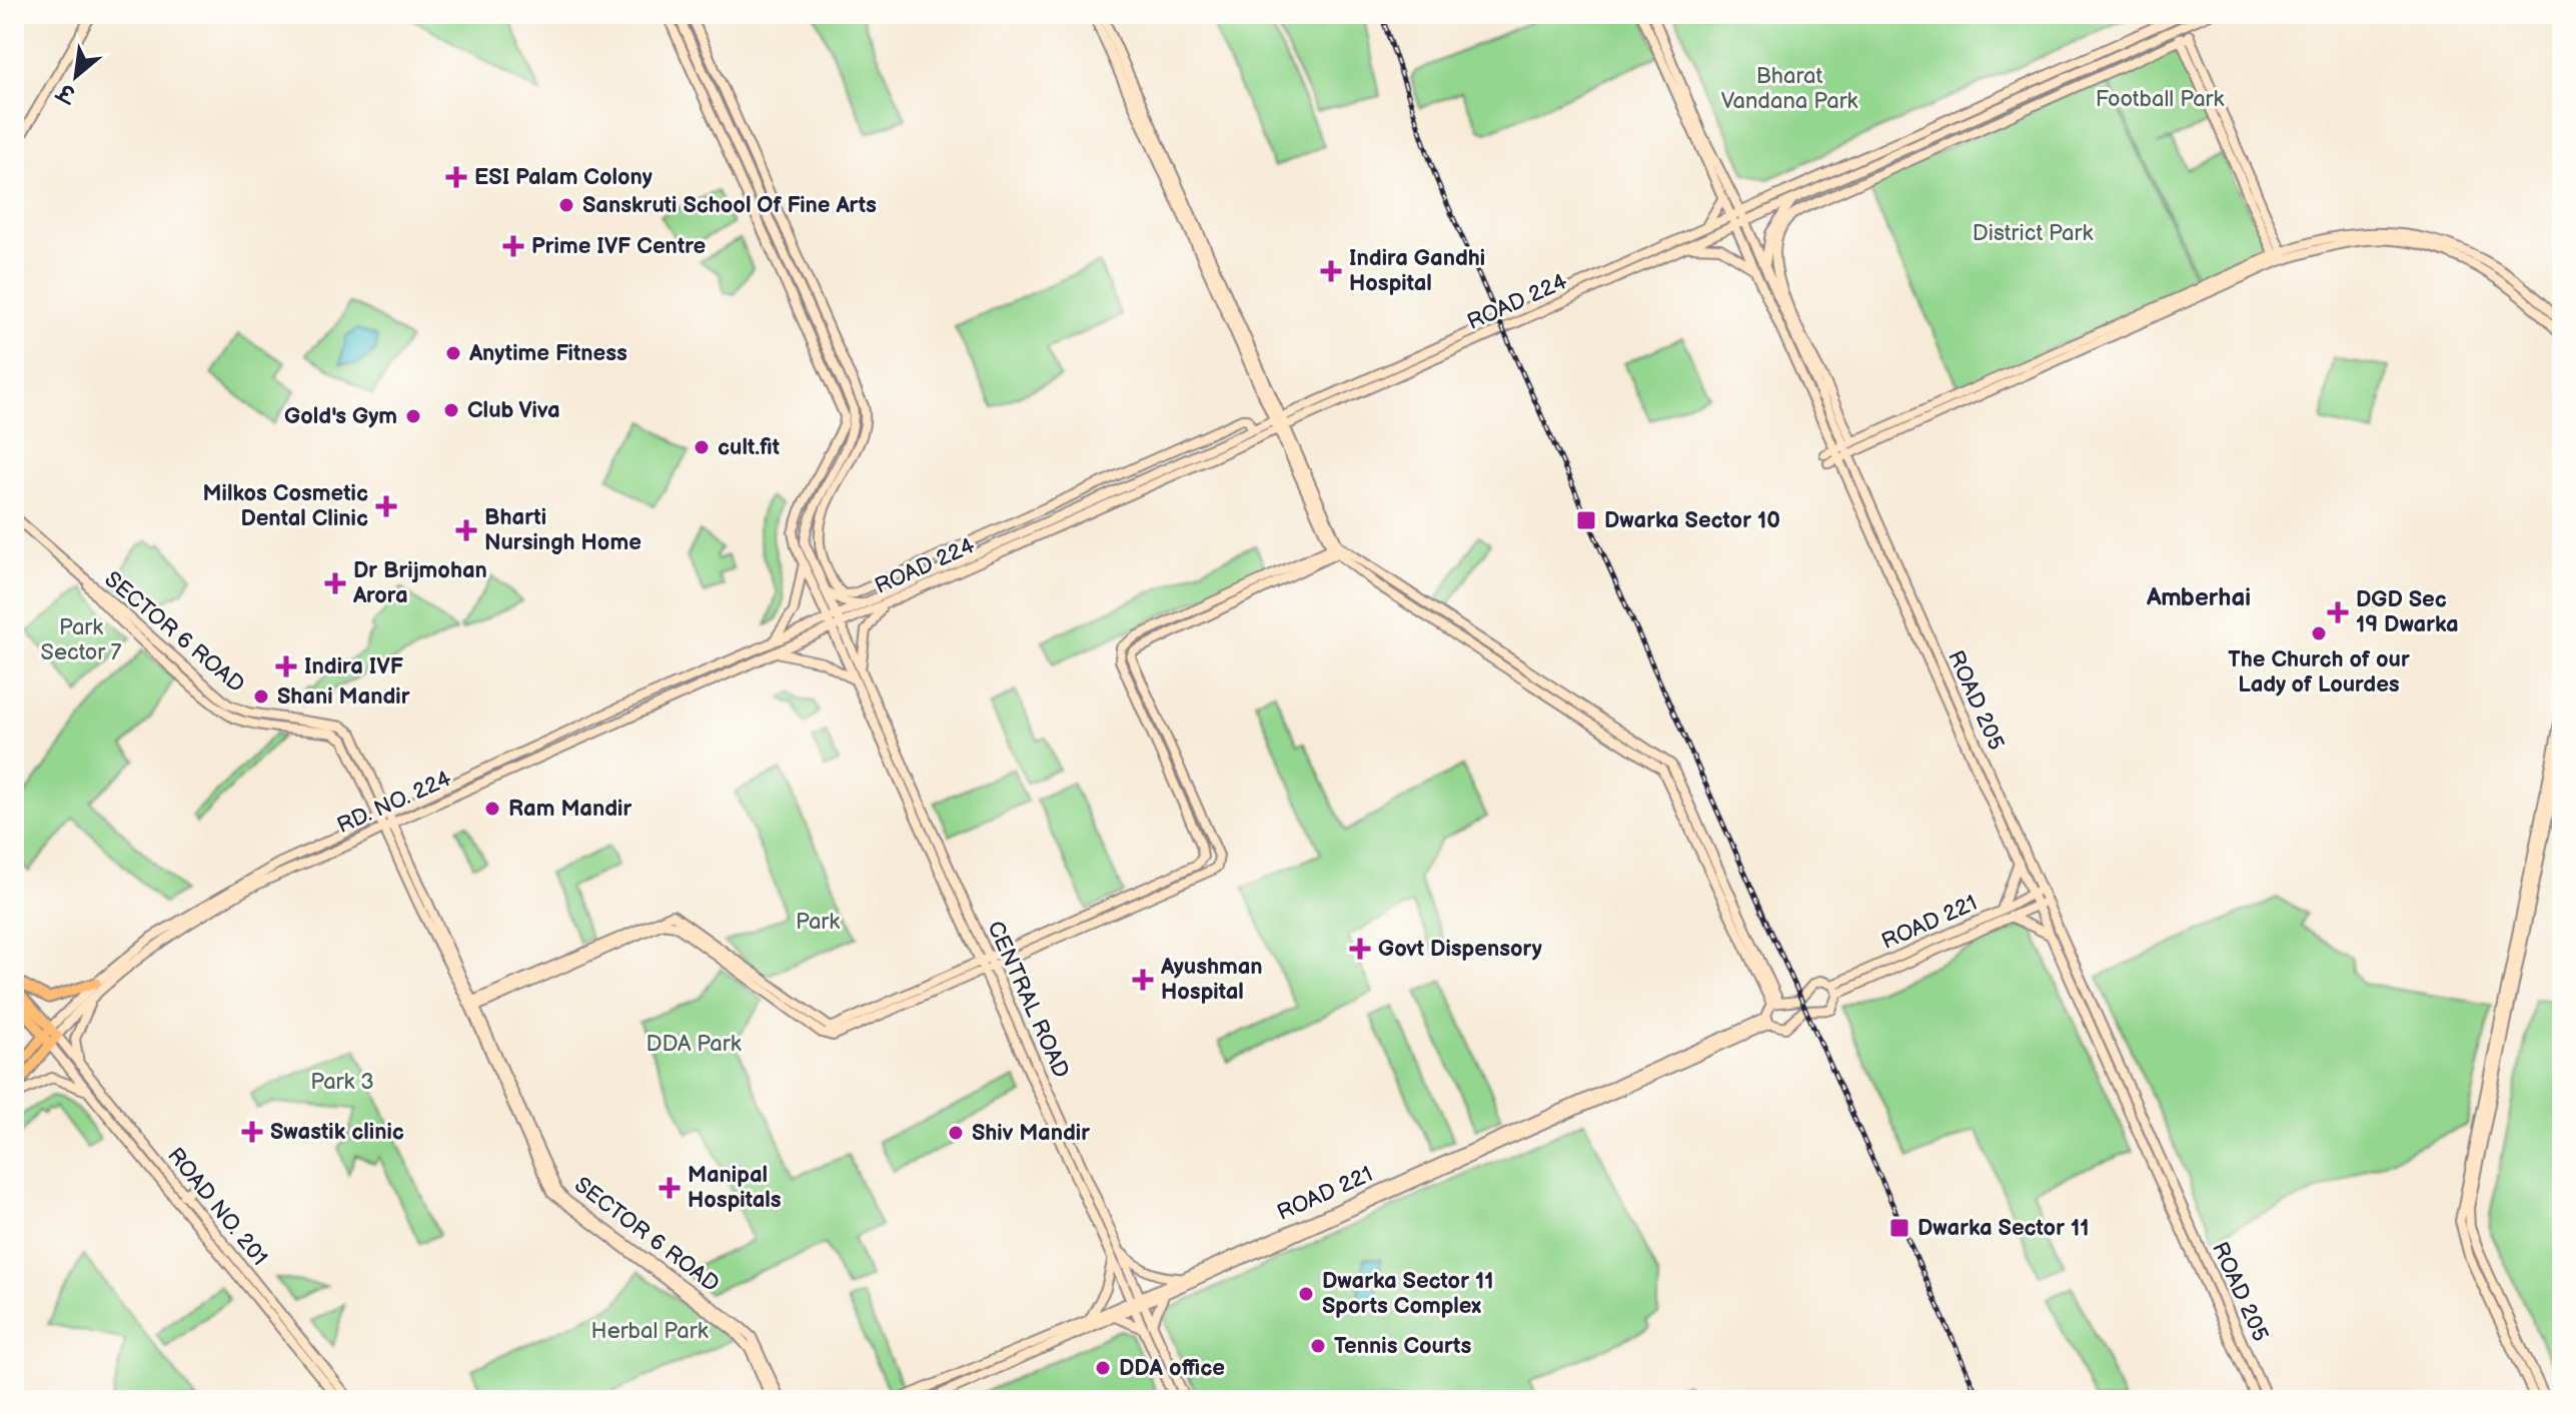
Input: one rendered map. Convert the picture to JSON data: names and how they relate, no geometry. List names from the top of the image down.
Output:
{
  "streets": {
    "main road": [
      "ROAD 224",
      "SECTOR 6 ROAD",
      "ROAD 205",
      "RD. NO. 224",
      "ROAD 221",
      "CENTRAL ROAD",
      "ROAD NO. 201"
    ]
  },
  "crossings": [
    ["ROAD 224", "ROAD 205"],
    ["ROAD 224", "RD. NO. 224"],
    ["ROAD 224", "CENTRAL ROAD"],
    ["SECTOR 6 ROAD", "RD. NO. 224"],
    ["ROAD 205", "ROAD 221"],
    ["RD. NO. 224", "CENTRAL ROAD"],
    ["RD. NO. 224", "ROAD NO. 201"],
    ["ROAD 221", "CENTRAL ROAD"]
  ],
  "districts": ["Amberhai"],
  "parks": [
    "Bharat Vandana Park",
    "Football Park",
    "District Park",
    "Park Sector 7",
    "Park",
    "DDA Park",
    "Park 3",
    "Herbal Park"
  ],
  "places": {
    "health": [
      "ESI Palam Colony",
      "Prime IVF Centre",
      "Indira Gandhi Hospital",
      "Milkos Cosmetic Dental Clinic",
      "Bharti Nursingh Home",
      "Dr Brijmohan Arora",
      "DGD Sec 19 Dwarka",
      "Indira IVF",
      "Govt Dispensory",
      "Ayushman Hospital",
      "Swastik clinic",
      "Manipal Hospitals"
    ],
    "other": [
      "Sanskruti School Of Fine Arts",
      "Anytime Fitness",
      "Club Viva",
      "Gold's Gym",
      "cult.fit",
      "The Church of our Lady of Lourdes",
      "Shani Mandir",
      "Ram Mandir",
      "Shiv Mandir",
      "Dwarka Sector 11 Sports Complex",
      "Tennis Courts",
      "DDA office"
    ],
    "transit": ["Dwarka Sector 10", "Dwarka Sector 11"]
  },
  "north": "bottom left"
}
